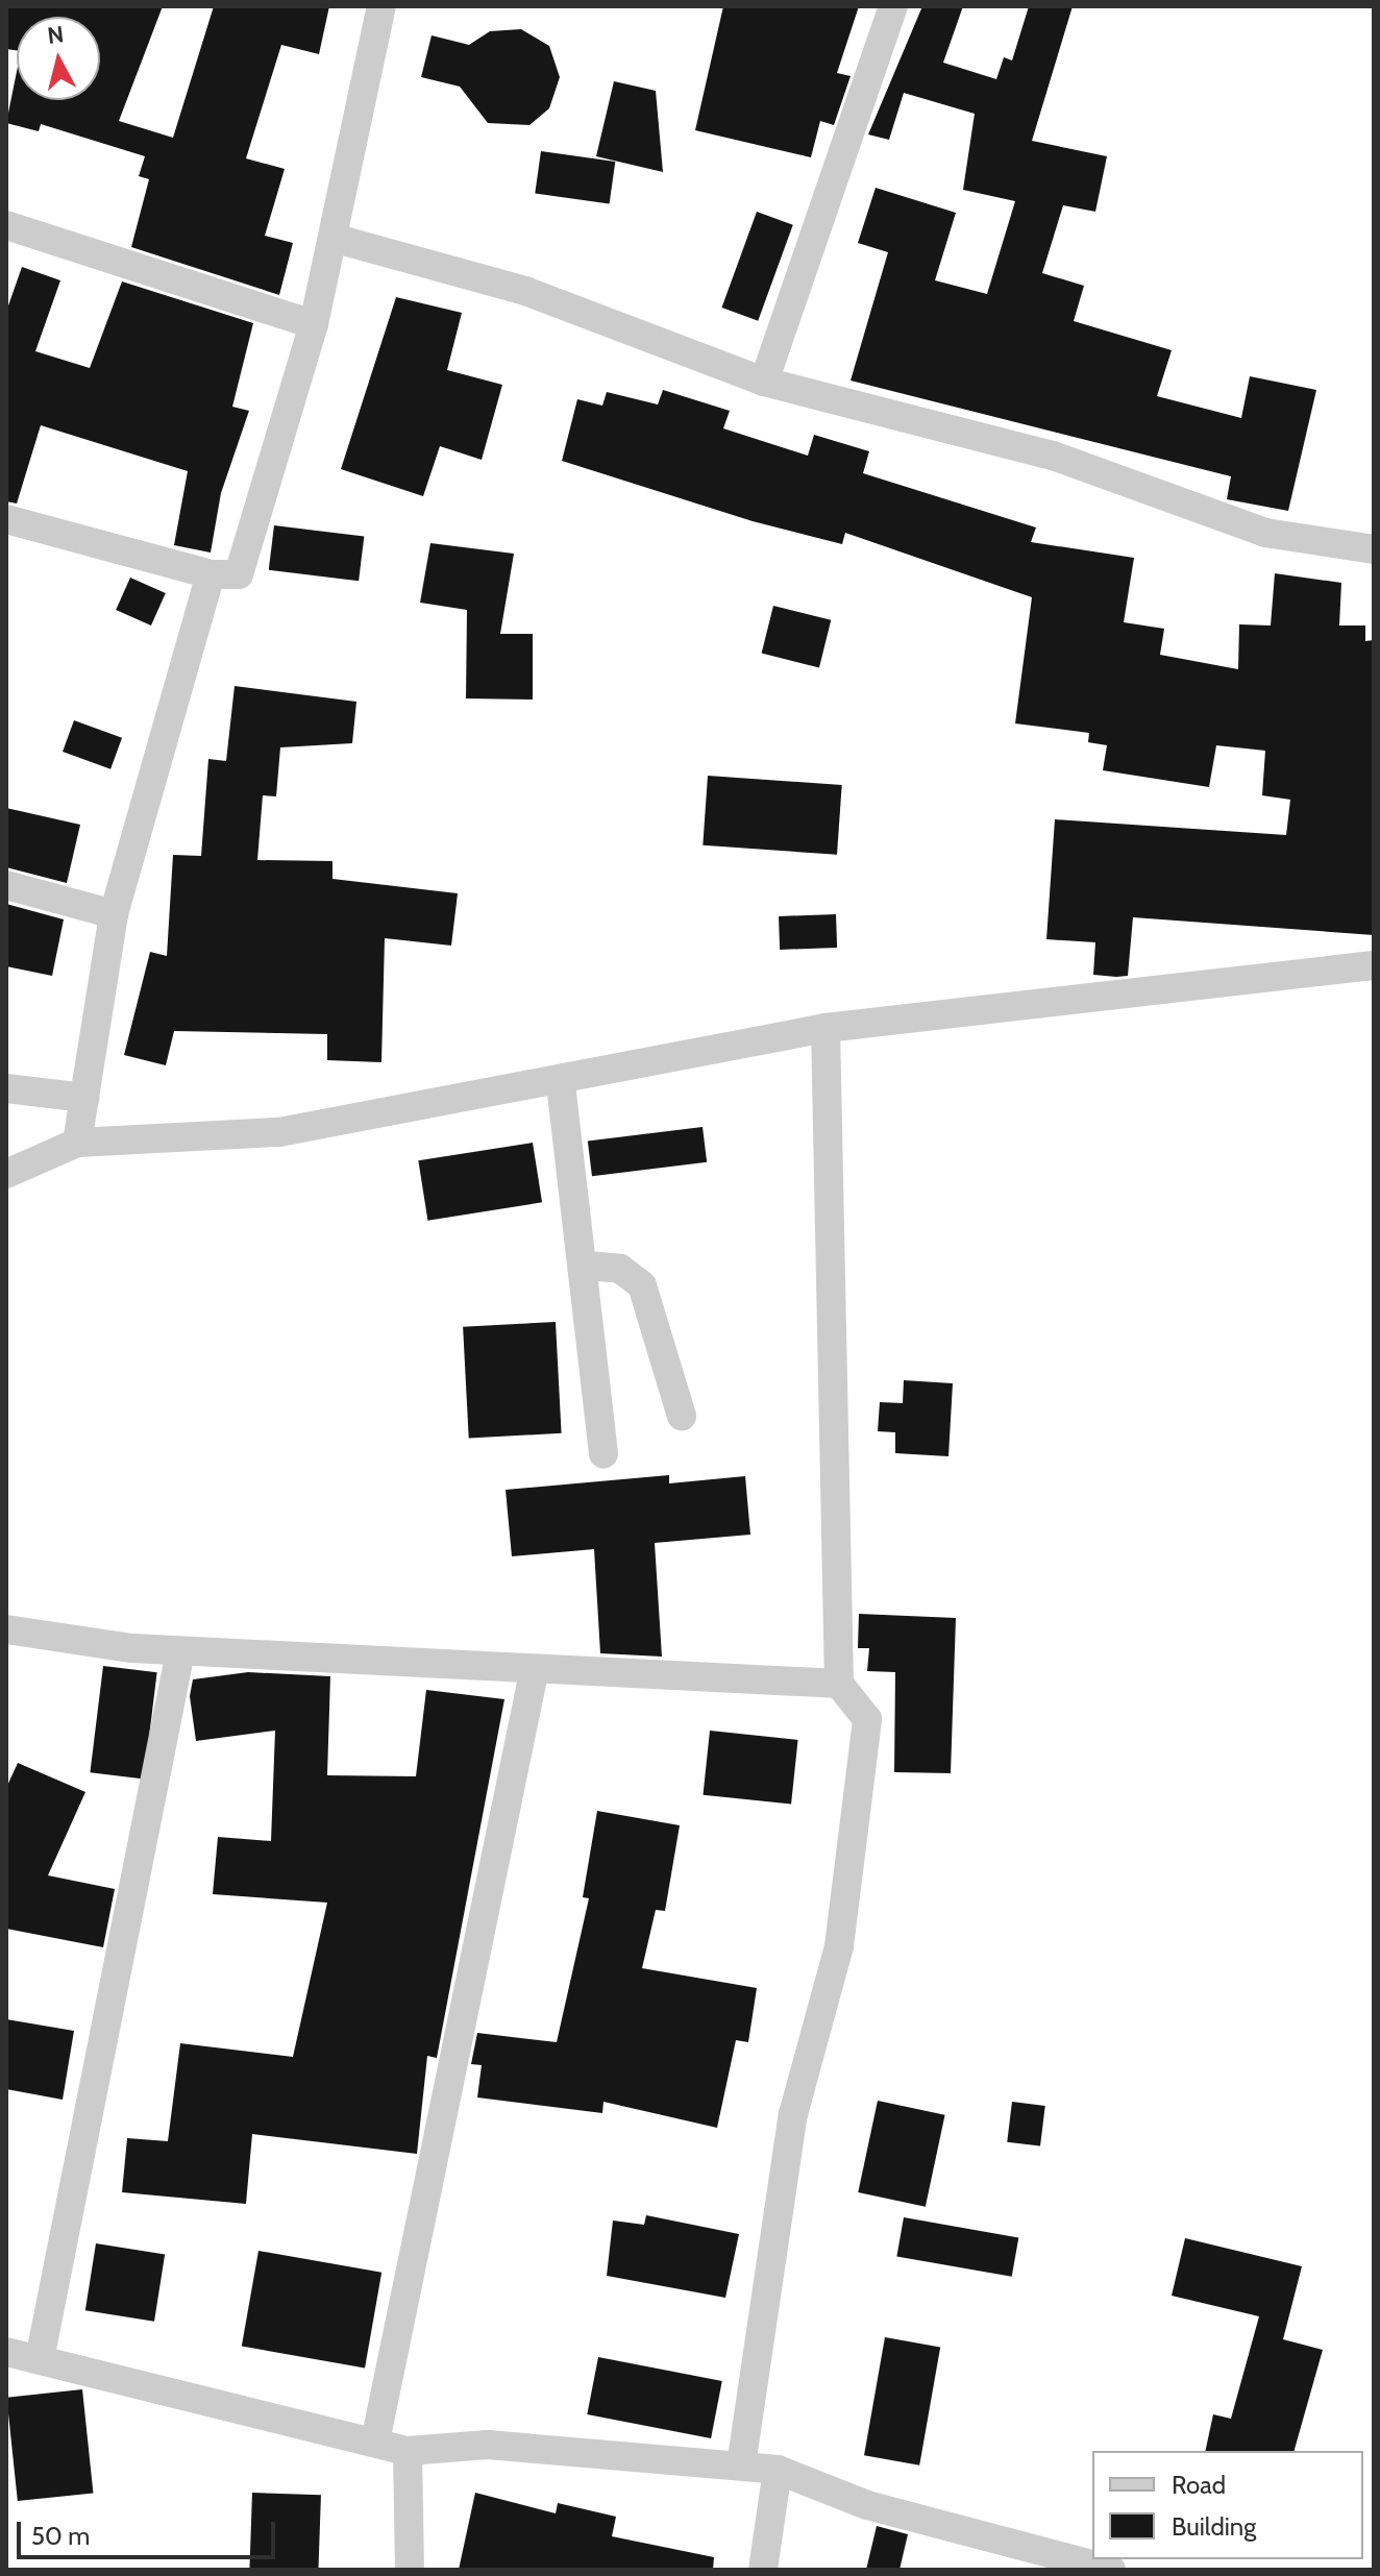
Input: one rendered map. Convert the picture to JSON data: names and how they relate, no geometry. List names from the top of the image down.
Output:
{
  "legend": ["Road", "Building"],
  "scale_bar": "50 m",
  "north": "top"
}
